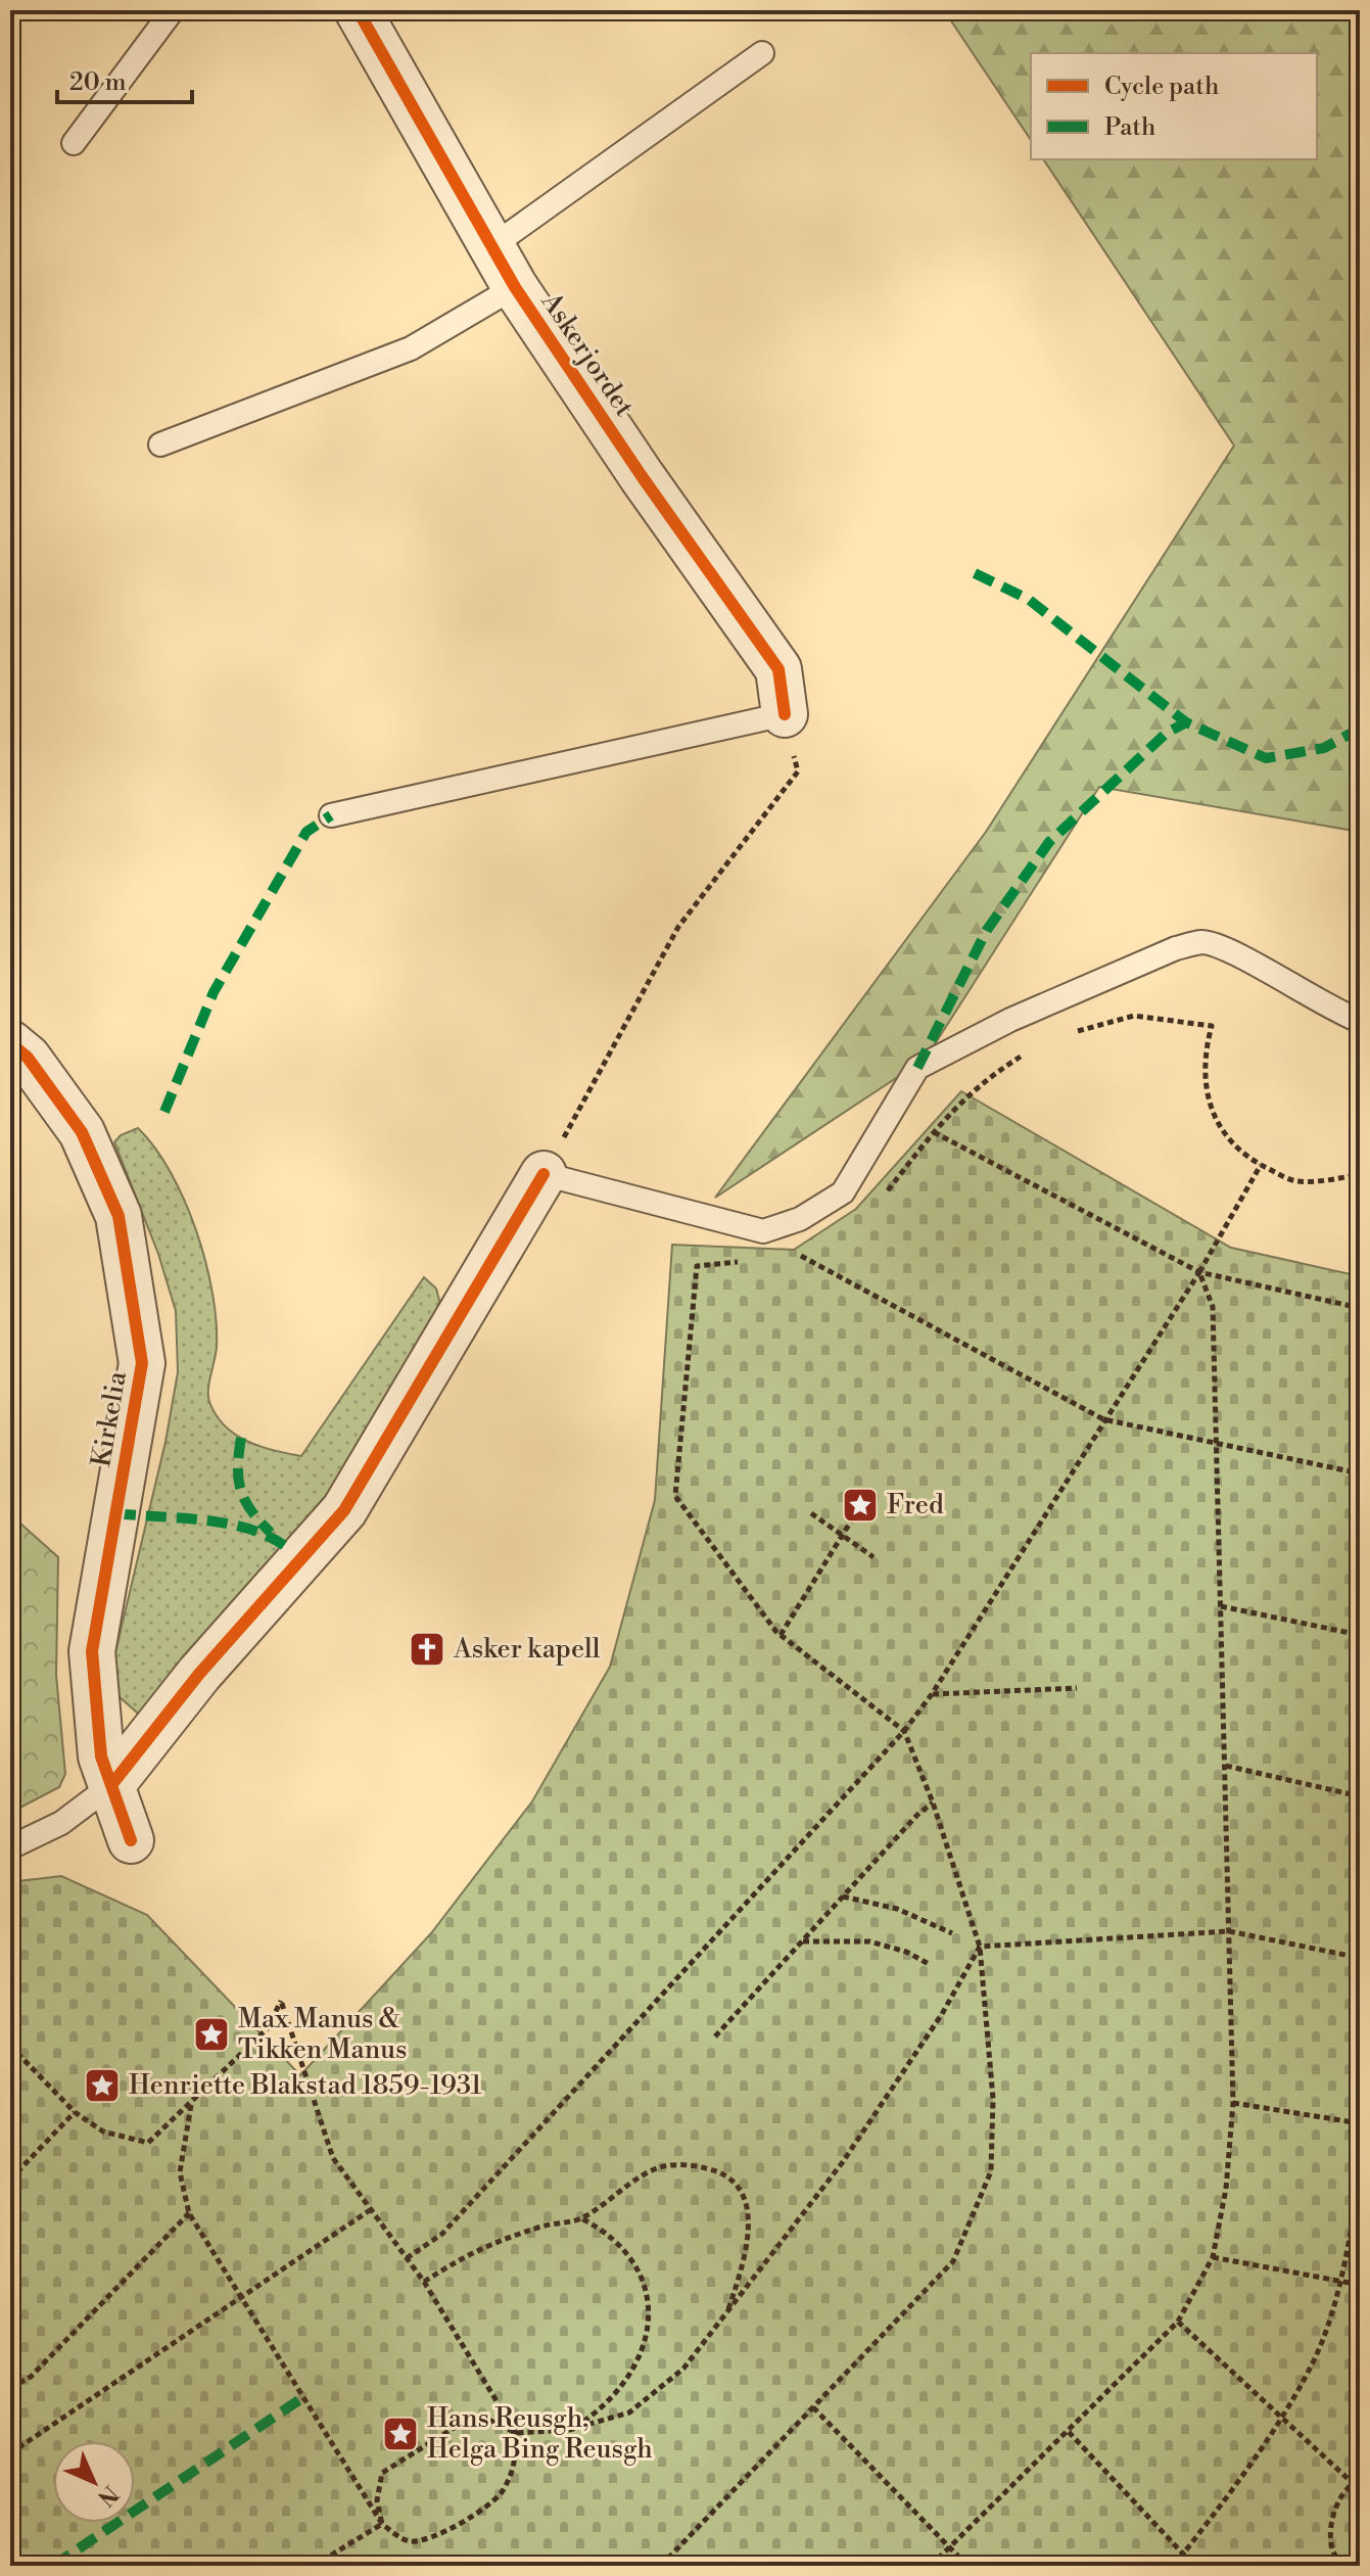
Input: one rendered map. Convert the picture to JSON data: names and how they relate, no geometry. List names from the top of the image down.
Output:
{
  "streets": {
    "street": ["Askerjordet", "Kirkelia"]
  },
  "places": {
    "place": [
      "Fred",
      "Max Manus & Tikken Manus",
      "Henriette Blakstad 1859-1931",
      "Hans Reusgh, Helga Bing Reusgh"
    ],
    "church": ["Asker kapell"]
  },
  "legend": ["Cycle path", "Path"],
  "scale_bar": "20 m",
  "north": "bottom right"
}
